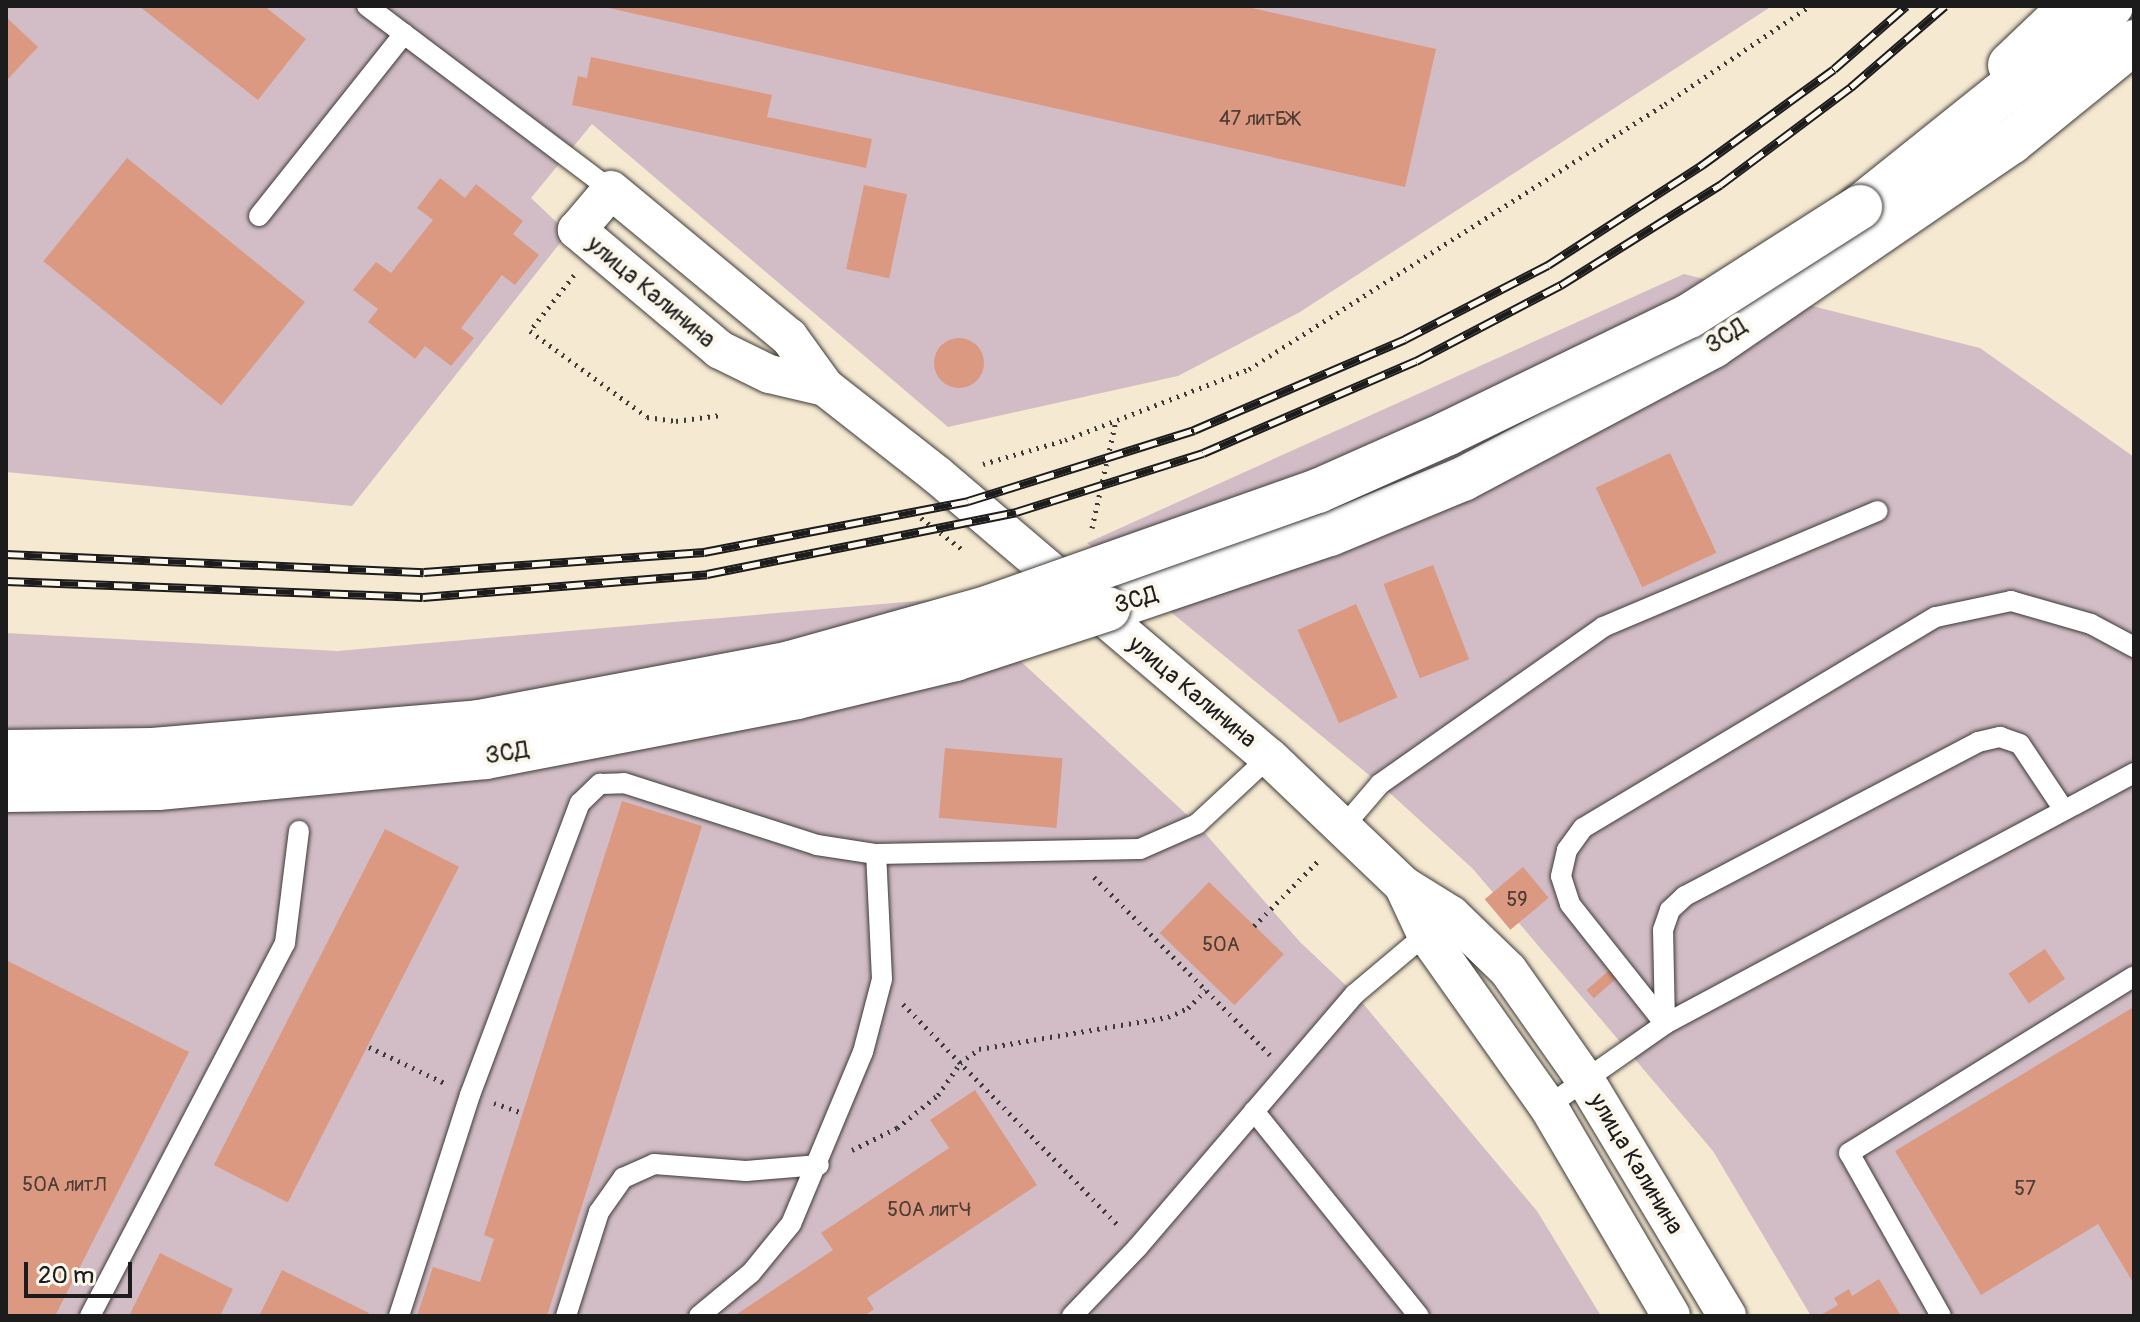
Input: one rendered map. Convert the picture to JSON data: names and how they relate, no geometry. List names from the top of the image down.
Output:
{
  "streets": {
    "main road": ["ЗСД"],
    "street": ["улица Калинина"]
  },
  "house_numbers": [
    "47 литБЖ",
    "59",
    "50А",
    "50А литЛ",
    "57",
    "50А литЧ"
  ],
  "scale_bar": "20 m"
}
